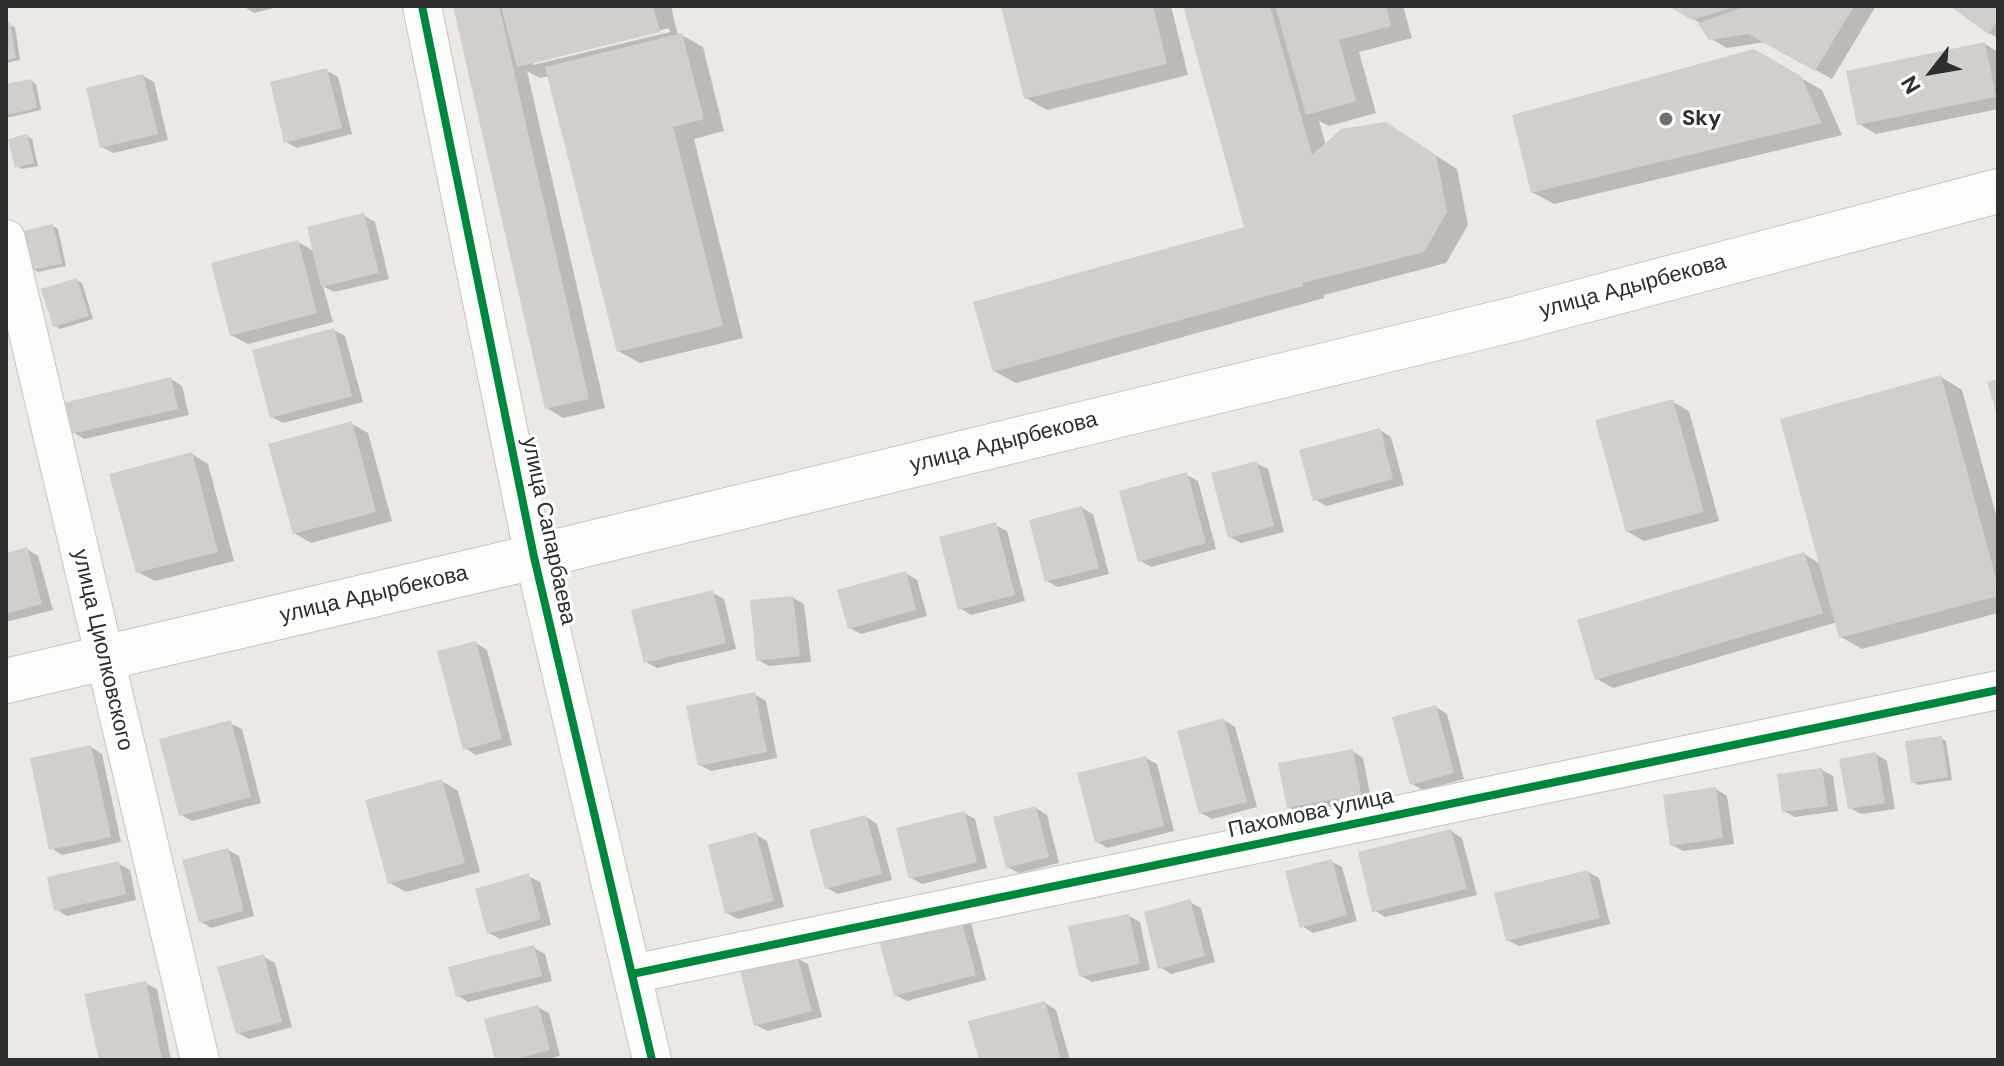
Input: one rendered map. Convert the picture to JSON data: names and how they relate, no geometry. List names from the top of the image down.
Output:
{
  "streets": {
    "main road": ["улица Адырбекова"],
    "street": ["улица Сапарбаева", "улица Циолковского", "Пахомова улица"]
  },
  "crossings": [
    ["улица Адырбекова", "улица Сапарбаева"],
    ["улица Адырбекова", "улица Циолковского"],
    ["улица Сапарбаева", "Пахомова улица"]
  ],
  "places": ["Sky"],
  "north": "bottom left"
}
